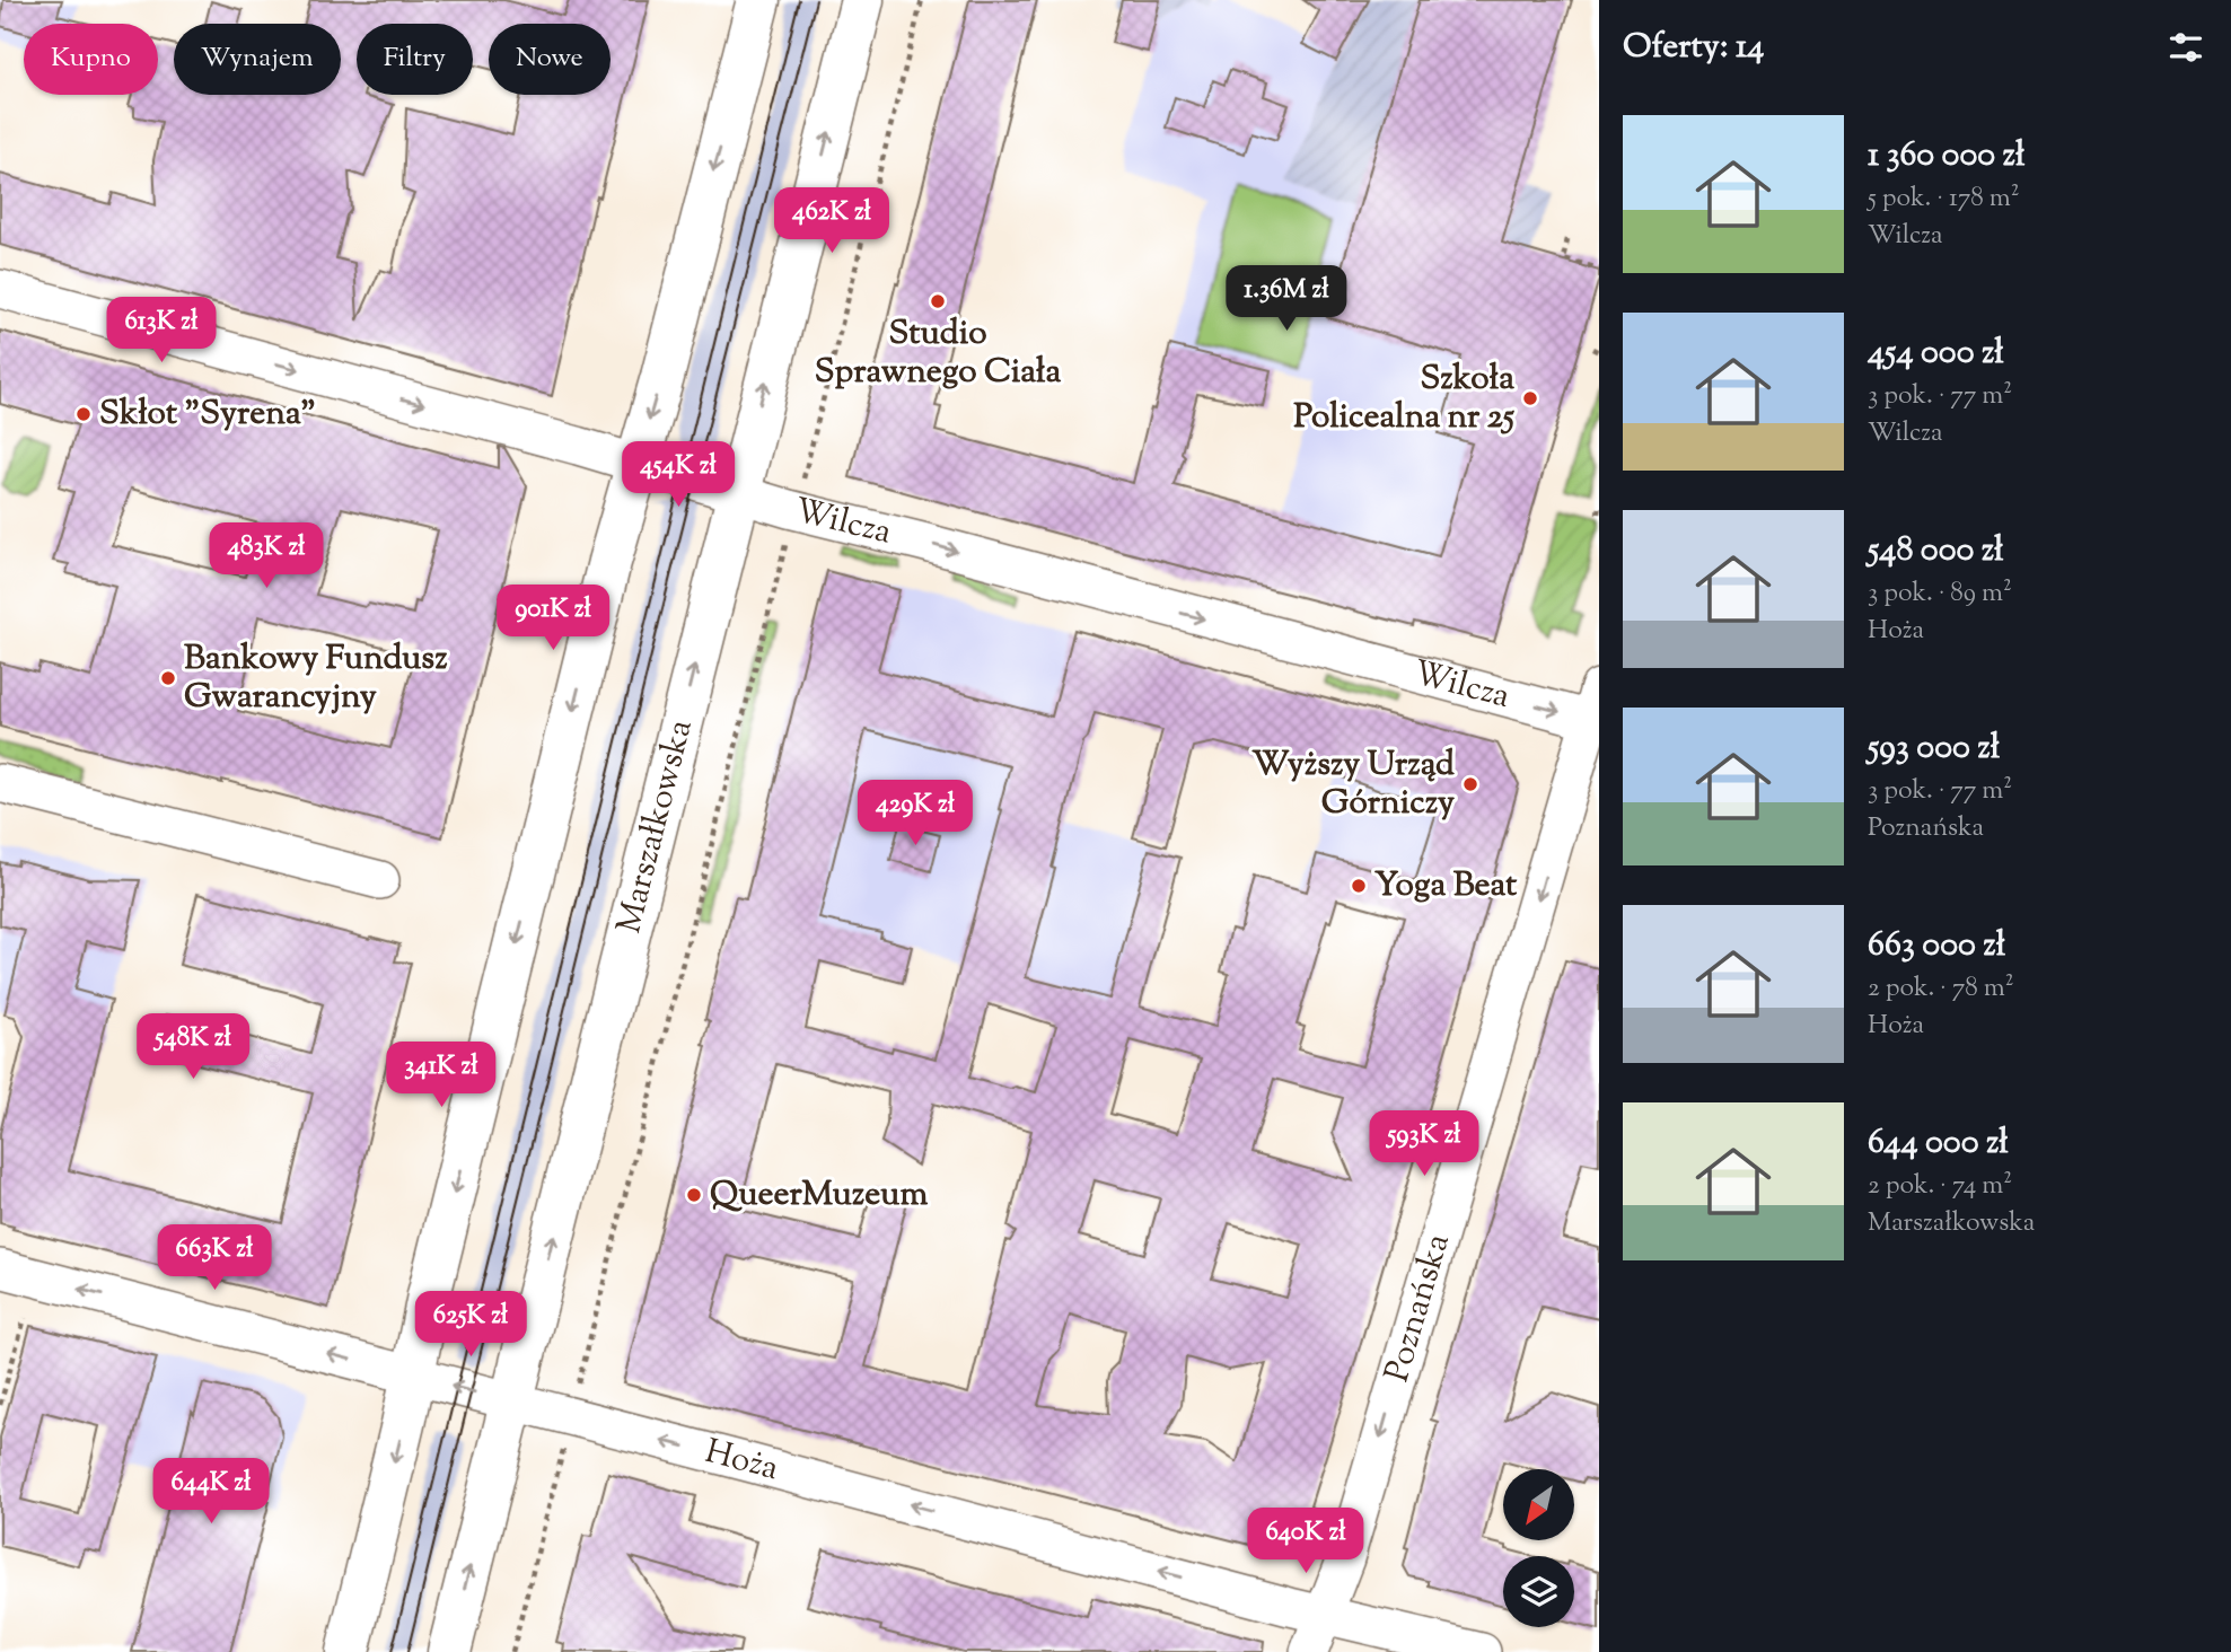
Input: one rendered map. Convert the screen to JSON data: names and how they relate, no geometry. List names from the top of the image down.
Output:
{
  "streets": {
    "main road": ["Marszałkowska"],
    "street": ["Wilcza", "Poznańska", "Hoża"]
  },
  "crossings": [
    ["Wilcza", "Marszałkowska"],
    ["Wilcza", "Poznańska"],
    ["Marszałkowska", "Hoża"],
    ["Poznańska", "Hoża"]
  ],
  "one_way": ["Wilcza", "Poznańska", "Hoża"],
  "places": [
    "Studio Sprawnego Ciała",
    "Szkoła Policealna nr 25",
    "Skłot \"Syrena\"",
    "Bankowy Fundusz Gwarancyjny",
    "Wyższy Urząd Górniczy",
    "Yoga Beat",
    "QueerMuzeum"
  ],
  "north": "bottom left",
  "page": {
    "heading": "Oferty: 14",
    "chip": [
      "Kupno",
      "Wynajem",
      "Filtry",
      "Nowe"
    ],
    "list": [
      {
        "name": "1 360 000 zł",
        "note": "5 pok. · 178 m² · Wilcza"
      },
      {
        "name": "454 000 zł",
        "note": "3 pok. · 77 m² · Wilcza"
      },
      {
        "name": "548 000 zł",
        "note": "3 pok. · 89 m² · Hoża"
      },
      {
        "name": "593 000 zł",
        "note": "3 pok. · 77 m² · Poznańska"
      },
      {
        "name": "663 000 zł",
        "note": "2 pok. · 78 m² · Hoża"
      },
      {
        "name": "644 000 zł",
        "note": "2 pok. · 74 m² · Marszałkowska"
      }
    ],
    "price": [
      "462K zł",
      "1.36M zł",
      "613K zł",
      "454K zł",
      "483K zł",
      "901K zł",
      "429K zł",
      "548K zł",
      "341K zł",
      "593K zł",
      "663K zł",
      "625K zł",
      "644K zł",
      "640K zł"
    ]
  }
}
